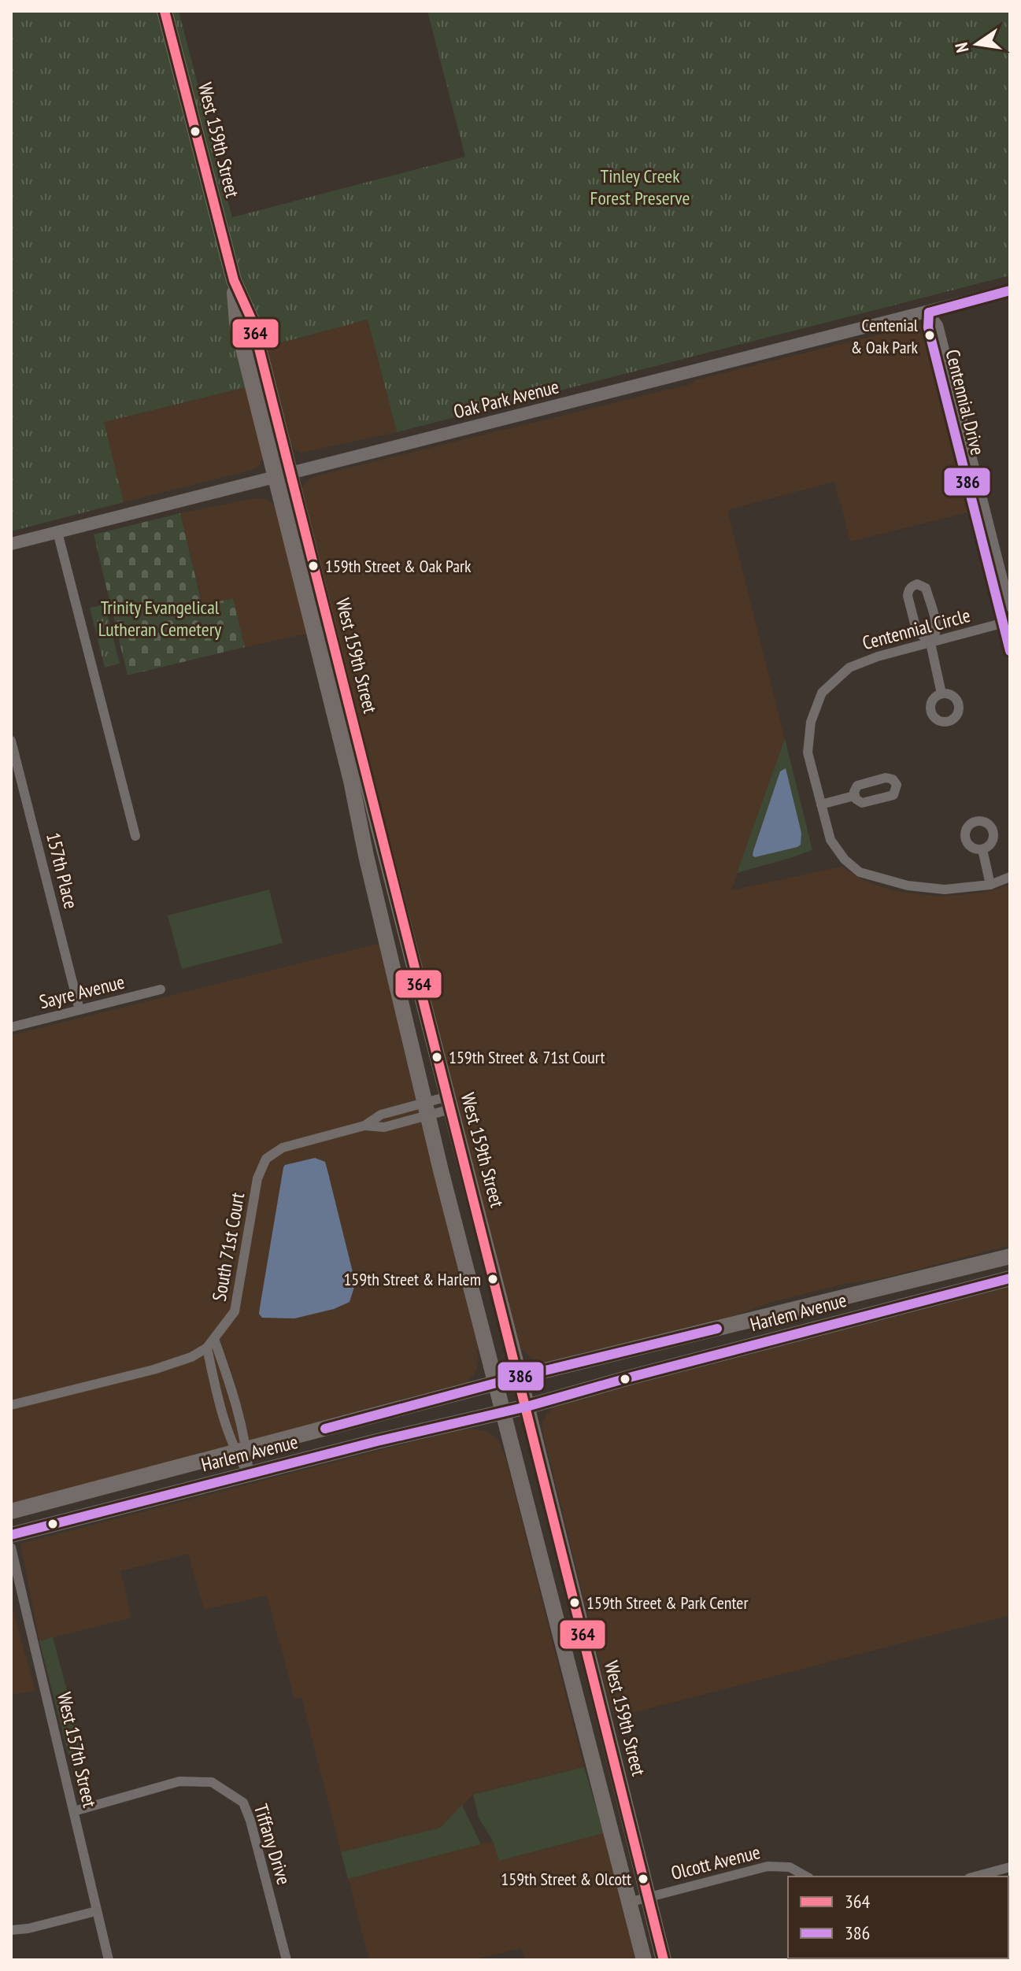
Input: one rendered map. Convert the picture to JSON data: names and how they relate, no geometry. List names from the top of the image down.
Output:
{
  "streets": {
    "main road": ["West 159th Street", "Harlem Avenue"],
    "street": [
      "Oak Park Avenue",
      "Centennial Drive",
      "Centennial Circle",
      "157th Place",
      "Sayre Avenue",
      "South 71st Court",
      "West 157th Street",
      "Tiffany Drive",
      "Olcott Avenue"
    ]
  },
  "crossings": [
    ["West 159th Street", "Oak Park Avenue"],
    ["West 159th Street", "South 71st Court"],
    ["West 159th Street", "Harlem Avenue"],
    ["West 159th Street", "Olcott Avenue"],
    ["Oak Park Avenue", "Centennial Drive"],
    ["Centennial Drive", "Centennial Circle"],
    ["157th Place", "Sayre Avenue"],
    ["West 157th Street", "Tiffany Drive"]
  ],
  "parks": ["Tinley Creek Forest Preserve", "Trinity Evangelical Lutheran Cemetery"],
  "places": [
    "Centenial & Oak Park",
    "159th Street & Oak Park",
    "159th Street & 71st Court",
    "159th Street & Harlem",
    "159th Street & Park Center",
    "159th Street & Olcott"
  ],
  "lines": ["transit line 364", "transit line 386"],
  "legend": ["364", "386"],
  "north": "left"
}
